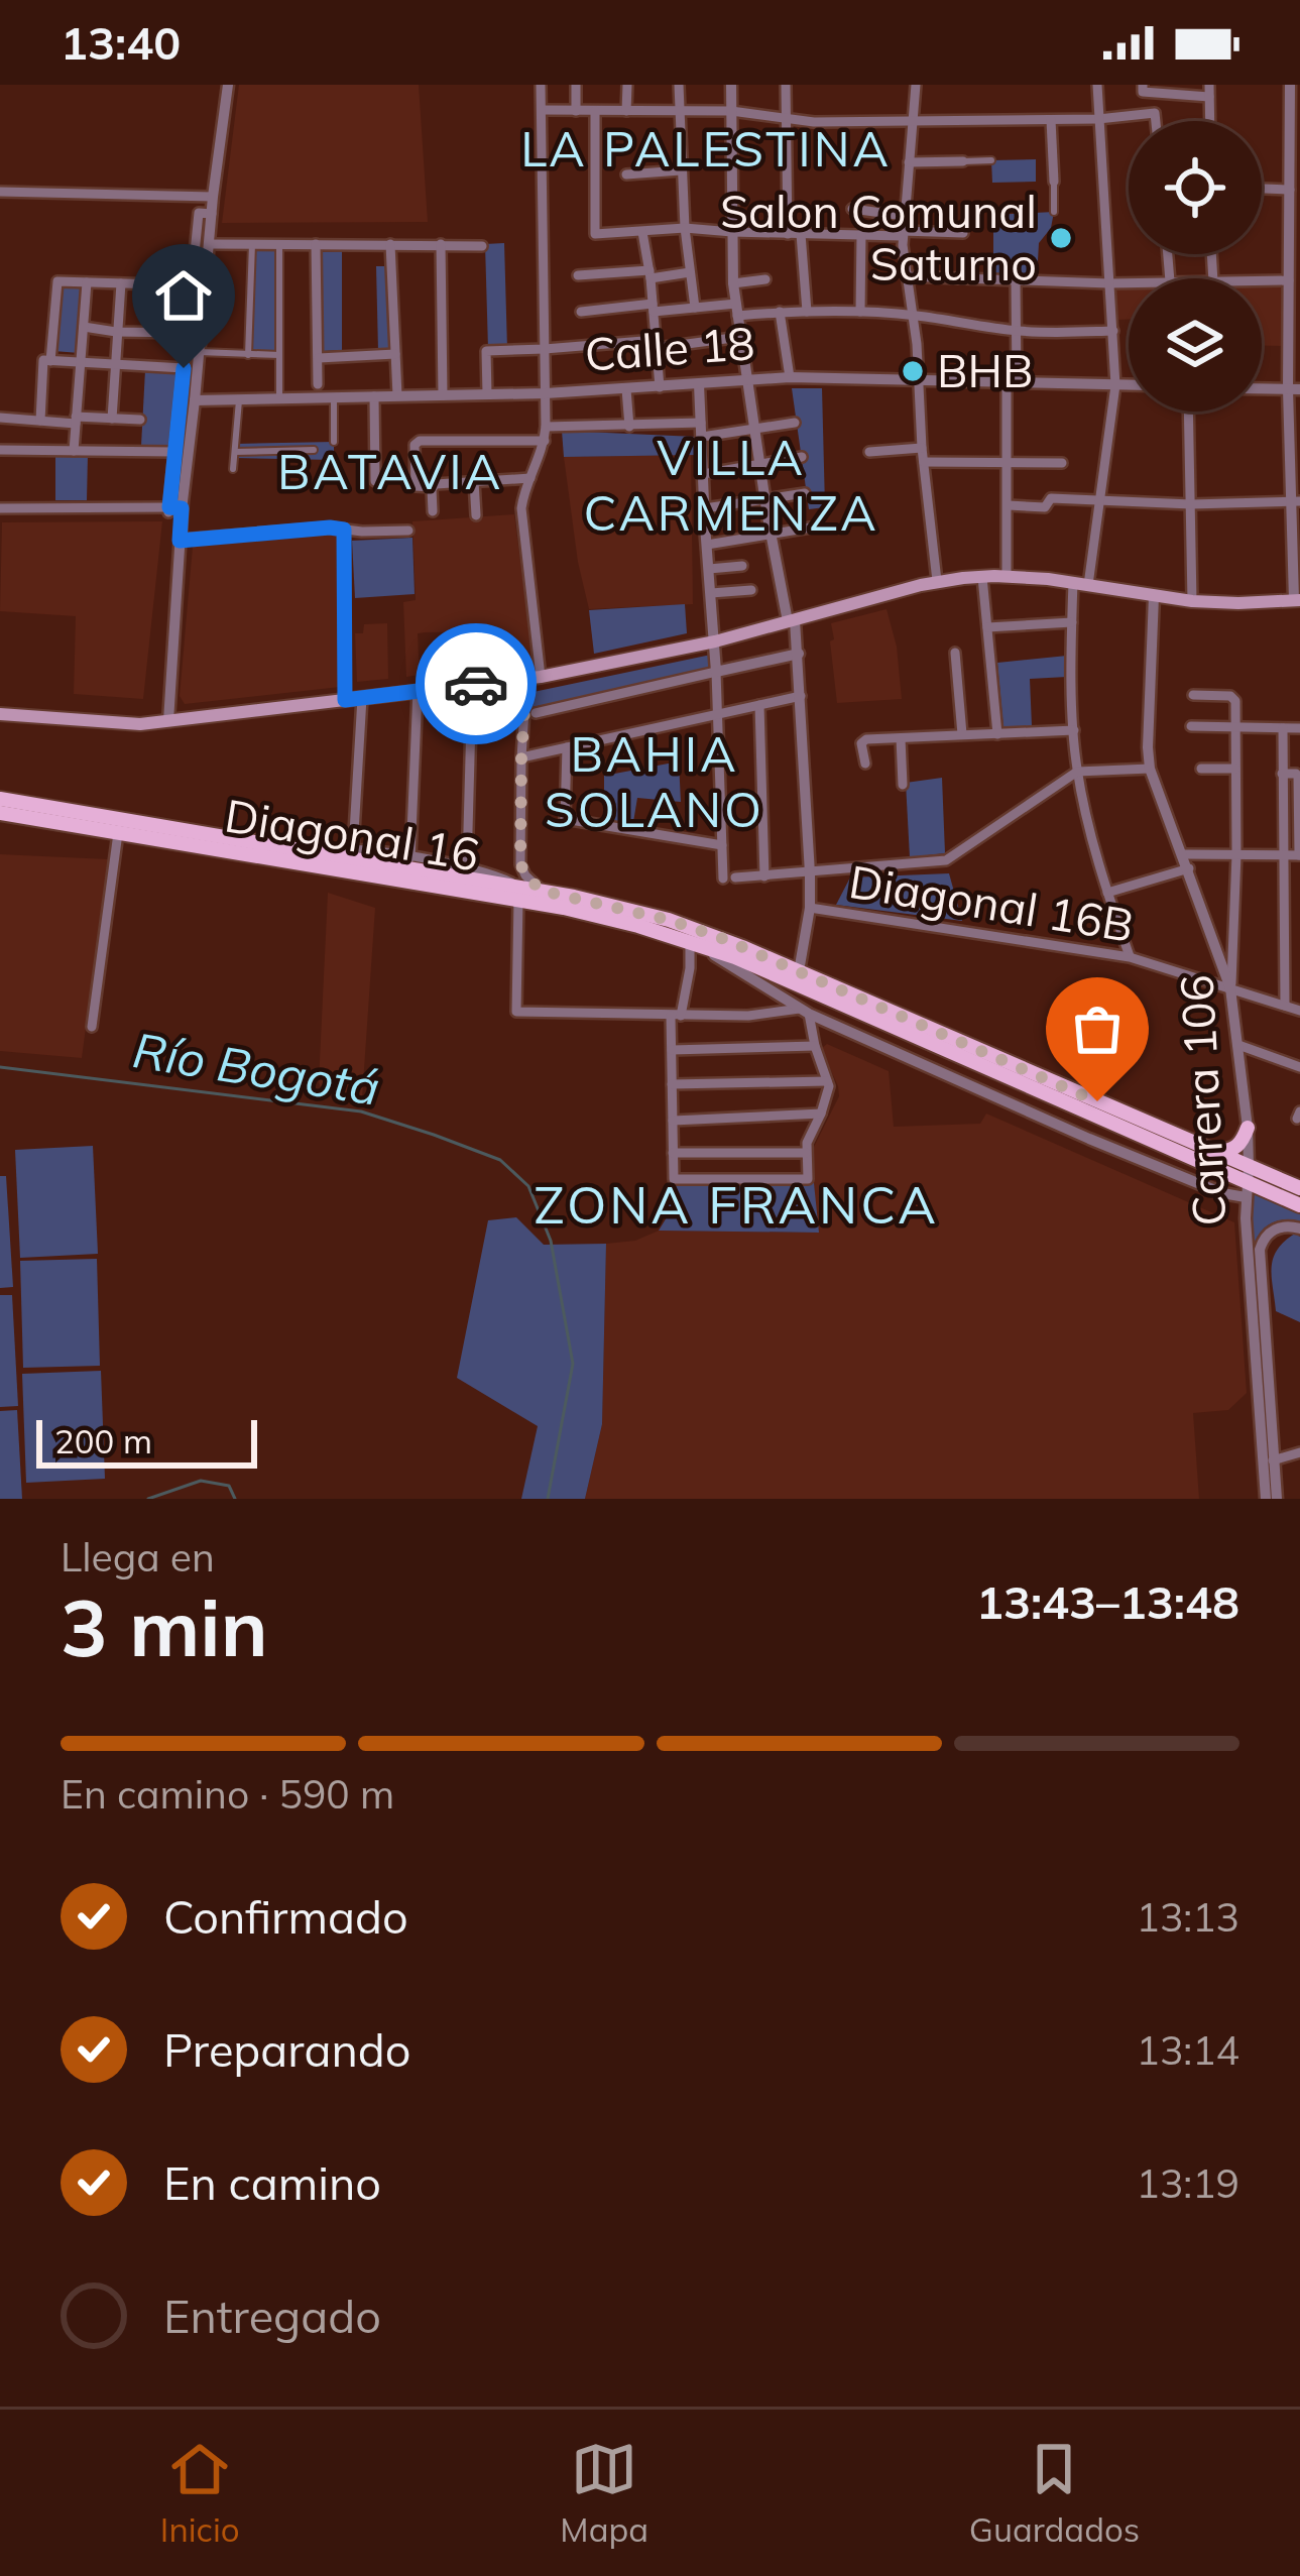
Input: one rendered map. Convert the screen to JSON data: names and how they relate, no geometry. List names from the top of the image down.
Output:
{
  "streets": {
    "main road": ["Diagonal 16"],
    "street": ["Calle 18", "Diagonal 16B", "Carrera 106"]
  },
  "crossings": [
    ["Diagonal 16", "Carrera 106"],
    ["Diagonal 16B", "Carrera 106"]
  ],
  "districts": [
    "LA PALESTINA",
    "VILLA CARMENZA",
    "BATAVIA",
    "BAHIA SOLANO",
    "ZONA FRANCA"
  ],
  "water": ["Río Bogotá"],
  "places": ["Salon Comunal Saturno", "BHB"],
  "scale_bar": "200 m",
  "page": {
    "status": "13:40",
    "scale": "200 m",
    "heading": ["3 min", "Llega en", "13:43–13:48"],
    "bar": "En camino · 590 m",
    "list": [
      ["Confirmado", "13:13"],
      ["Preparando", "13:14"],
      ["En camino", "13:19"],
      "Entregado"
    ],
    "tabs": ["Inicio", "Mapa", "Guardados"]
  }
}
